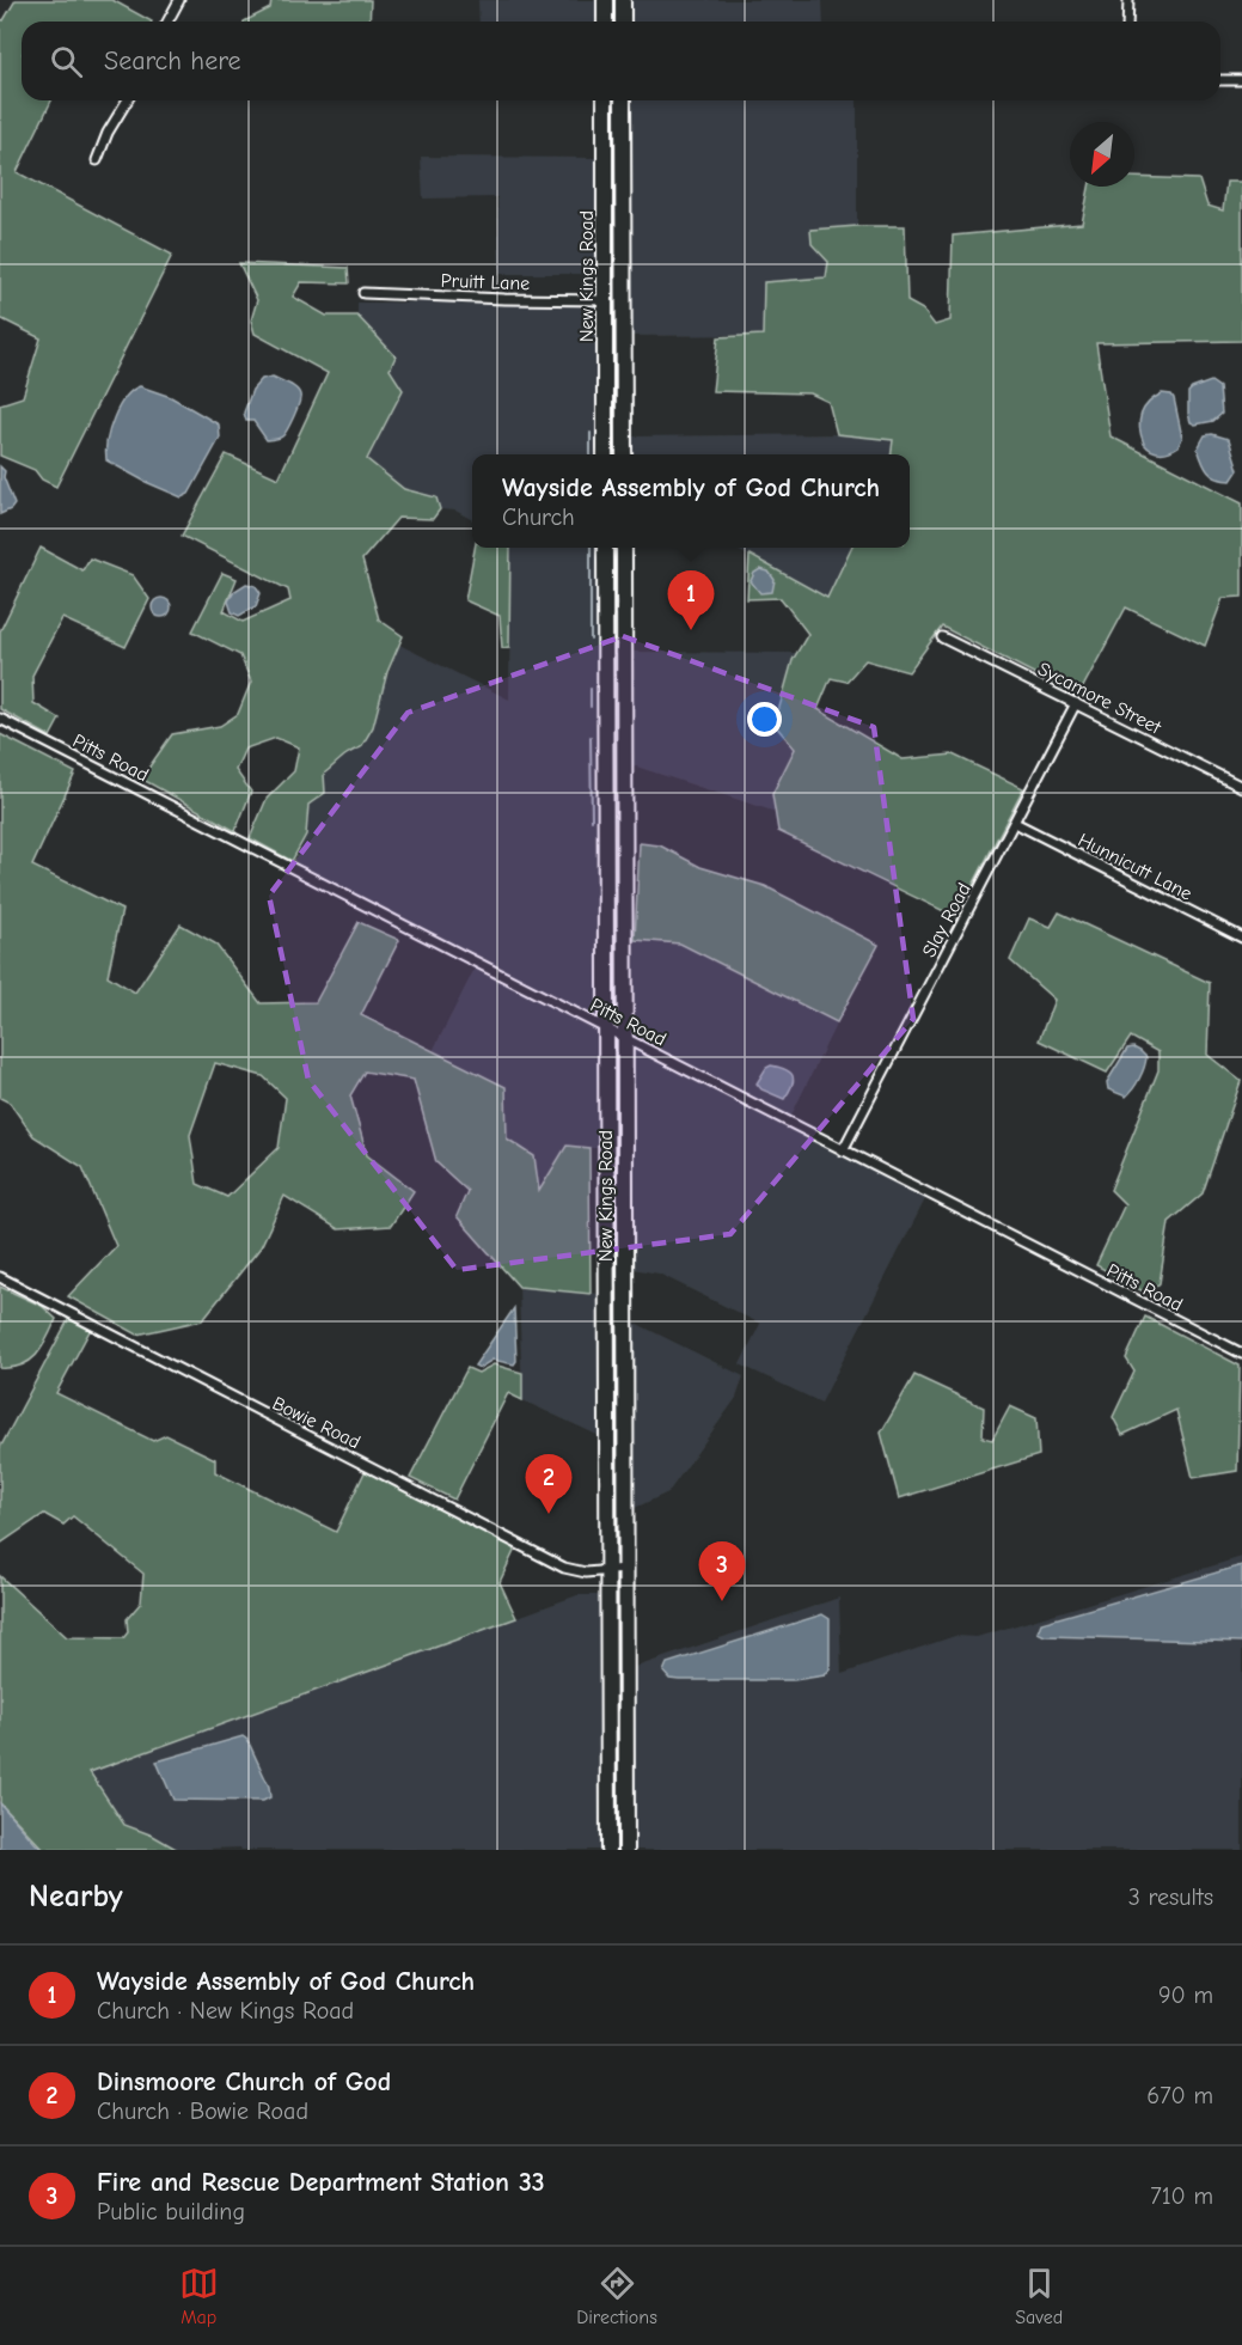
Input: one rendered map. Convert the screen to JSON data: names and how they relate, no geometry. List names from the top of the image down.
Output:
{
  "streets": {
    "highway": ["New Kings Road"],
    "street": [
      "Pruitt Lane",
      "Sycamore Street",
      "Pitts Road",
      "Hunnicutt Lane",
      "Slay Road",
      "Bowie Road"
    ]
  },
  "crossings": [
    ["New Kings Road", "Pruitt Lane"],
    ["New Kings Road", "Pitts Road"],
    ["New Kings Road", "Bowie Road"],
    ["Sycamore Street", "Slay Road"],
    ["Pitts Road", "Slay Road"],
    ["Hunnicutt Lane", "Slay Road"]
  ],
  "north": "bottom left",
  "page": {
    "search": "Search here",
    "popup": ["Wayside Assembly of God Church", "Church"],
    "pins": ["1", "2", "3"],
    "heading": ["Nearby", "3 results"],
    "list": [
      {
        "mark": "1",
        "name": "Wayside Assembly of God Church",
        "note": "Church · New Kings Road",
        "value": "90 m"
      },
      {
        "mark": "2",
        "name": "Dinsmoore Church of God",
        "note": "Church · Bowie Road",
        "value": "670 m"
      },
      {
        "mark": "3",
        "name": "Fire and Rescue Department Station 33",
        "note": "Public building",
        "value": "710 m"
      }
    ],
    "nav": ["Map", "Directions", "Saved"]
  }
}
